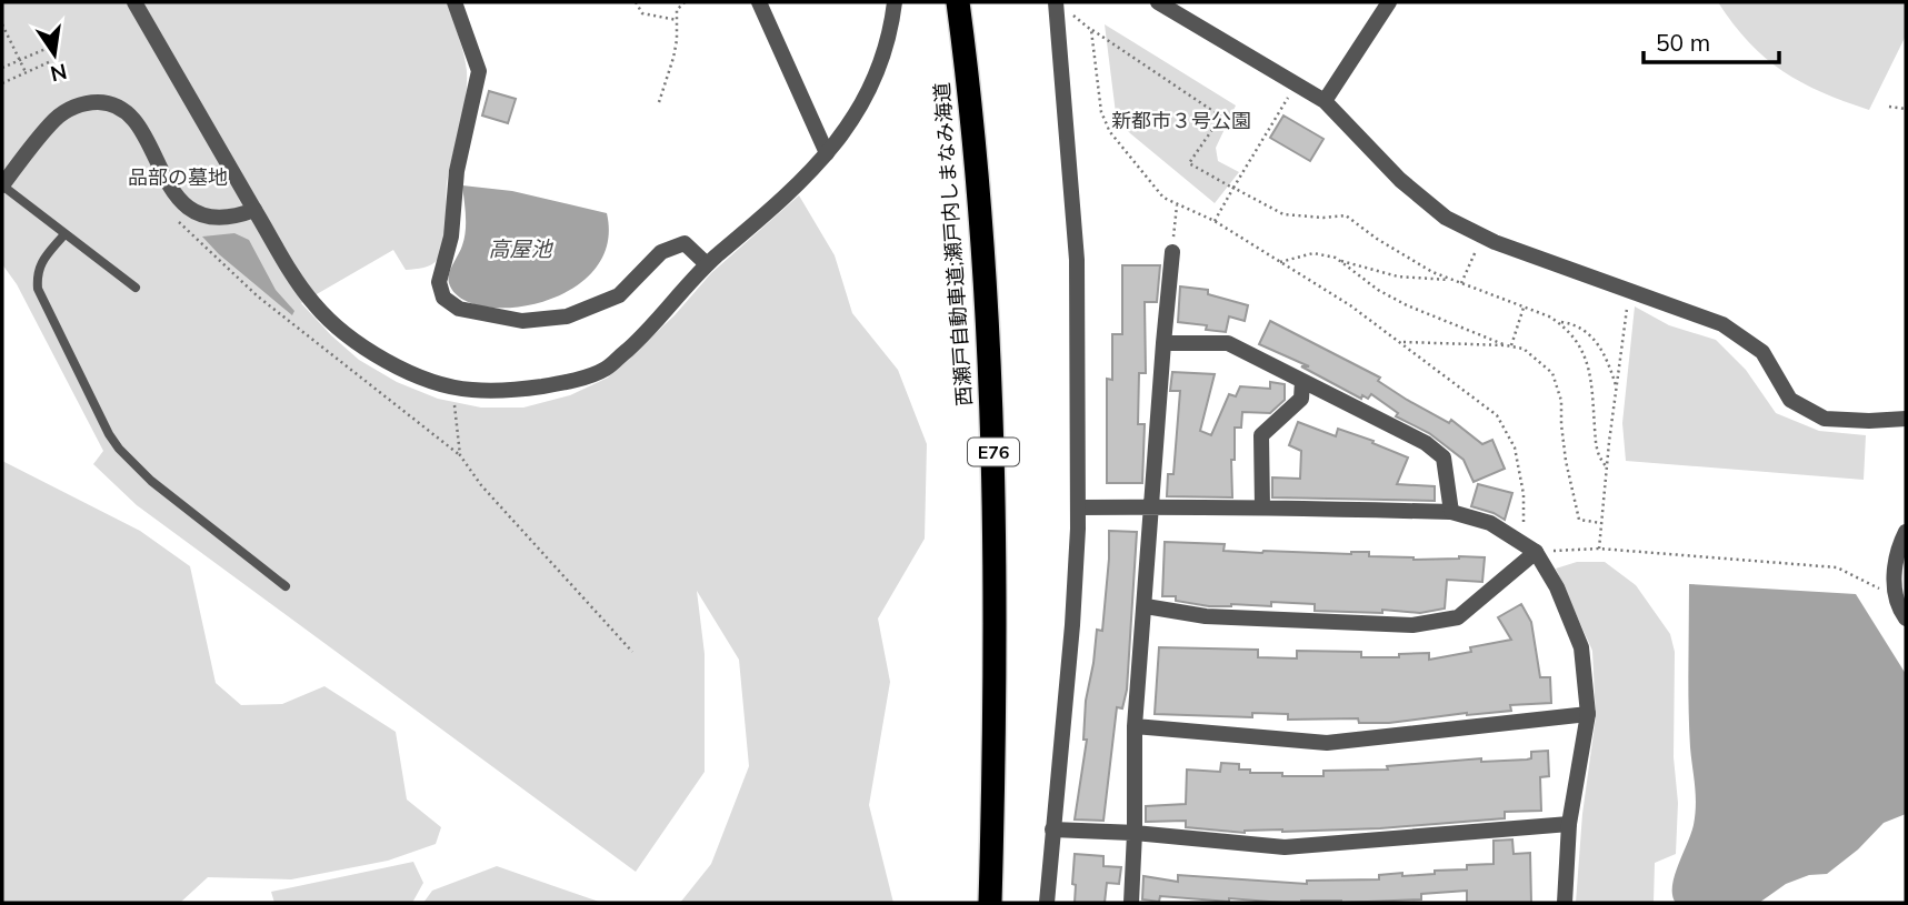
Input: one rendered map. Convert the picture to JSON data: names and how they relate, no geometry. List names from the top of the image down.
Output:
{
  "streets": {
    "highway": ["西瀬戸自動車道;瀬戸内しまなみ海道", "E76"]
  },
  "water": ["高屋池"],
  "parks": ["新都市３号公園", "品部の墓地"],
  "scale_bar": "50 m",
  "north": "bottom"
}
